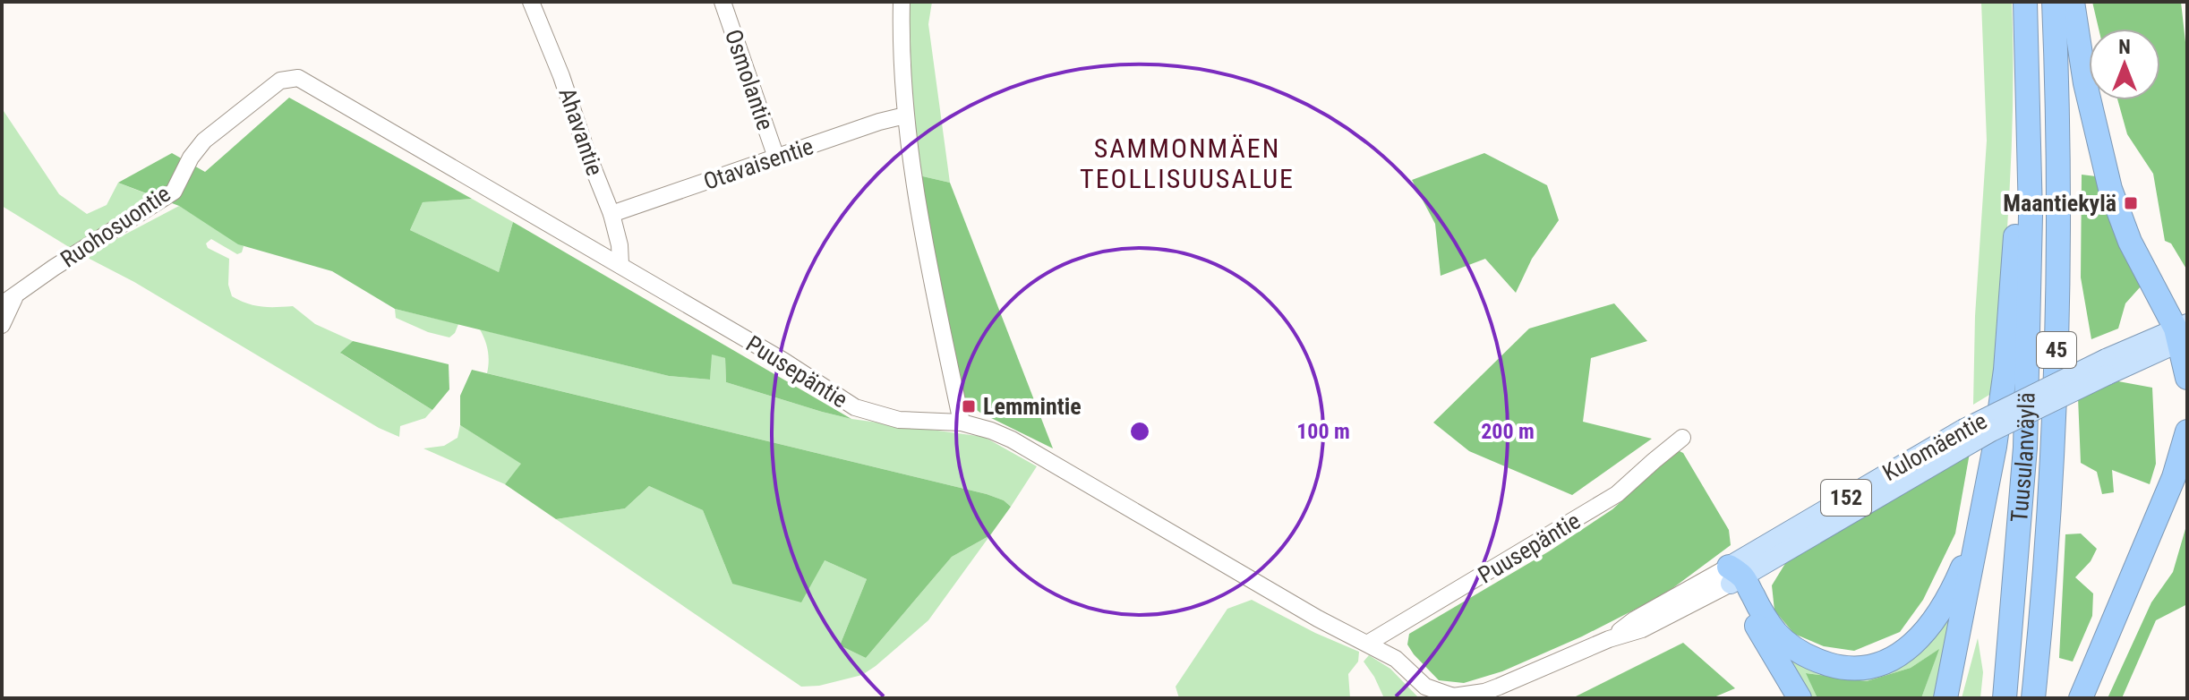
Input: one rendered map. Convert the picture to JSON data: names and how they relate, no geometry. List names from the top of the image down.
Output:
{
  "streets": {
    "highway": ["45", "Tuusulanväylä"],
    "main road": ["Kulomäentie", "152"],
    "street": [
      "Osmolantie",
      "Ahavantie",
      "Otavaisentie",
      "Ruohosuontie",
      "Puusepäntie"
    ]
  },
  "crossings": [
    ["Osmolantie", "Otavaisentie"],
    ["Ahavantie", "Otavaisentie"],
    ["Ahavantie", "Puusepäntie"],
    ["Ruohosuontie", "Puusepäntie"],
    ["Puusepäntie", "Kulomäentie"]
  ],
  "districts": ["SAMMONMÄEN TEOLLISUUSALUE"],
  "places": {
    "transit": ["Maantiekylä", "Lemmintie"]
  },
  "north": "top",
  "rings": ["100 m", "200 m"]
}
